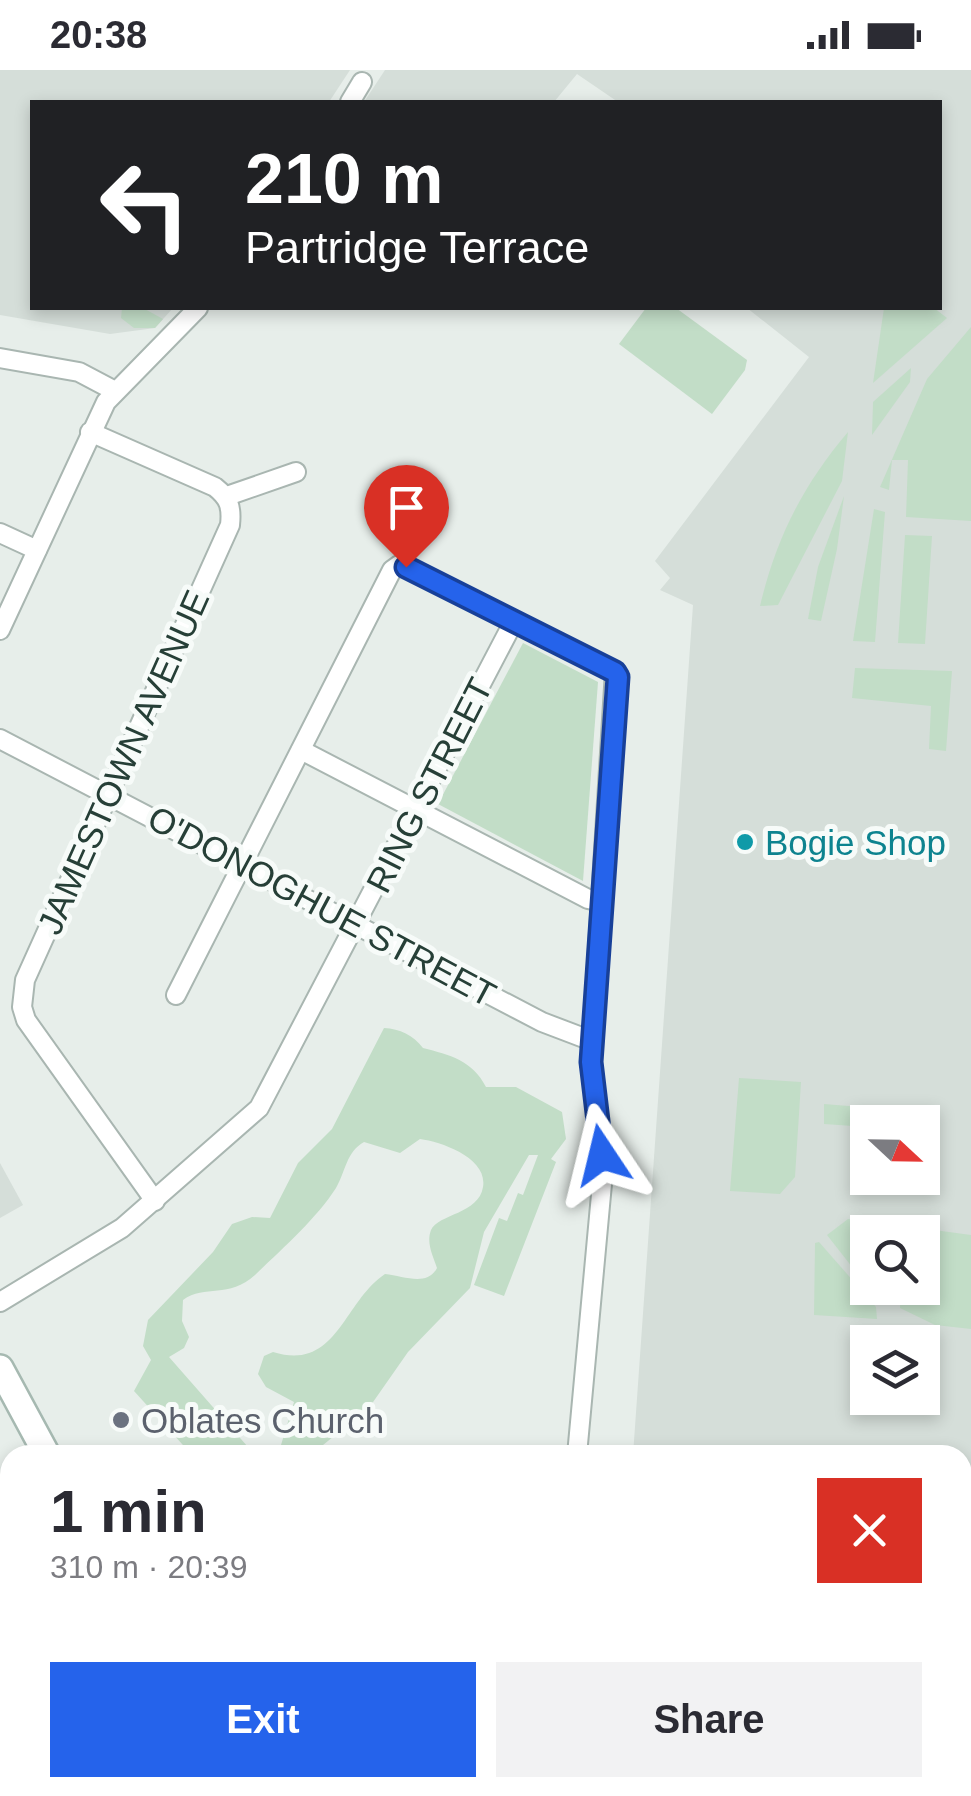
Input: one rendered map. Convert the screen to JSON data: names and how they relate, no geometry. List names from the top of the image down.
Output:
{
  "streets": {
    "street": ["JAMESTOWN AVENUE", "RING STREET", "O'DONOGHUE STREET"]
  },
  "crossings": [
    ["JAMESTOWN AVENUE", "RING STREET"],
    ["JAMESTOWN AVENUE", "O'DONOGHUE STREET"],
    ["RING STREET", "O'DONOGHUE STREET"]
  ],
  "places": ["Bogie Shop", "Oblates Church"],
  "north": "right",
  "page": {
    "status": "20:38",
    "turn": ["210 m", "Partridge Terrace"],
    "heading": ["1 min", "310 m · 20:39"],
    "buttons": ["Exit", "Share"]
  }
}
